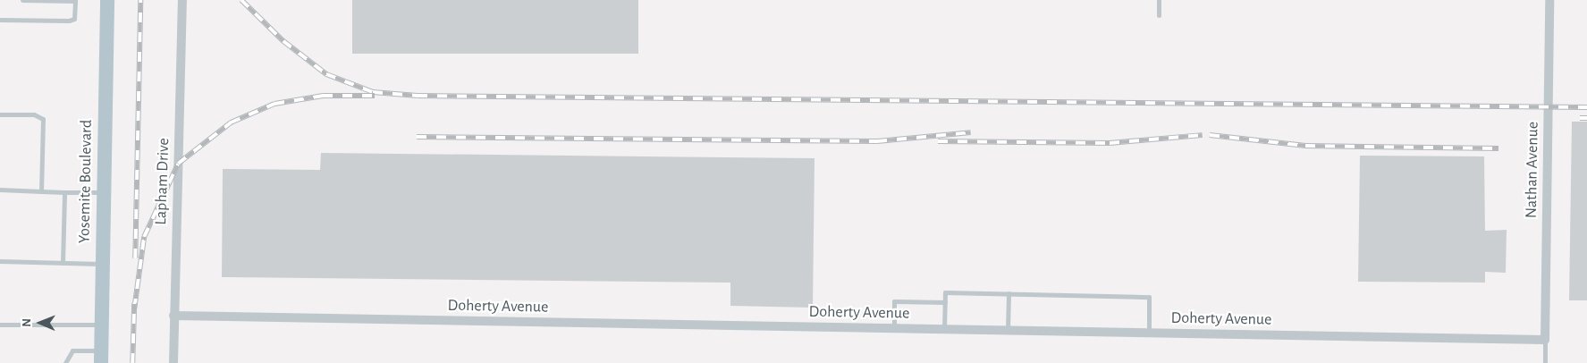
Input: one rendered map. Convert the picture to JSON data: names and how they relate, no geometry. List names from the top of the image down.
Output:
{
  "streets": {
    "main road": ["Yosemite Boulevard"],
    "street": ["Nathan Avenue", "Lapham Drive", "Doherty Avenue"]
  },
  "crossings": [
    ["Nathan Avenue", "Doherty Avenue"],
    ["Lapham Drive", "Doherty Avenue"]
  ],
  "north": "left"
}
